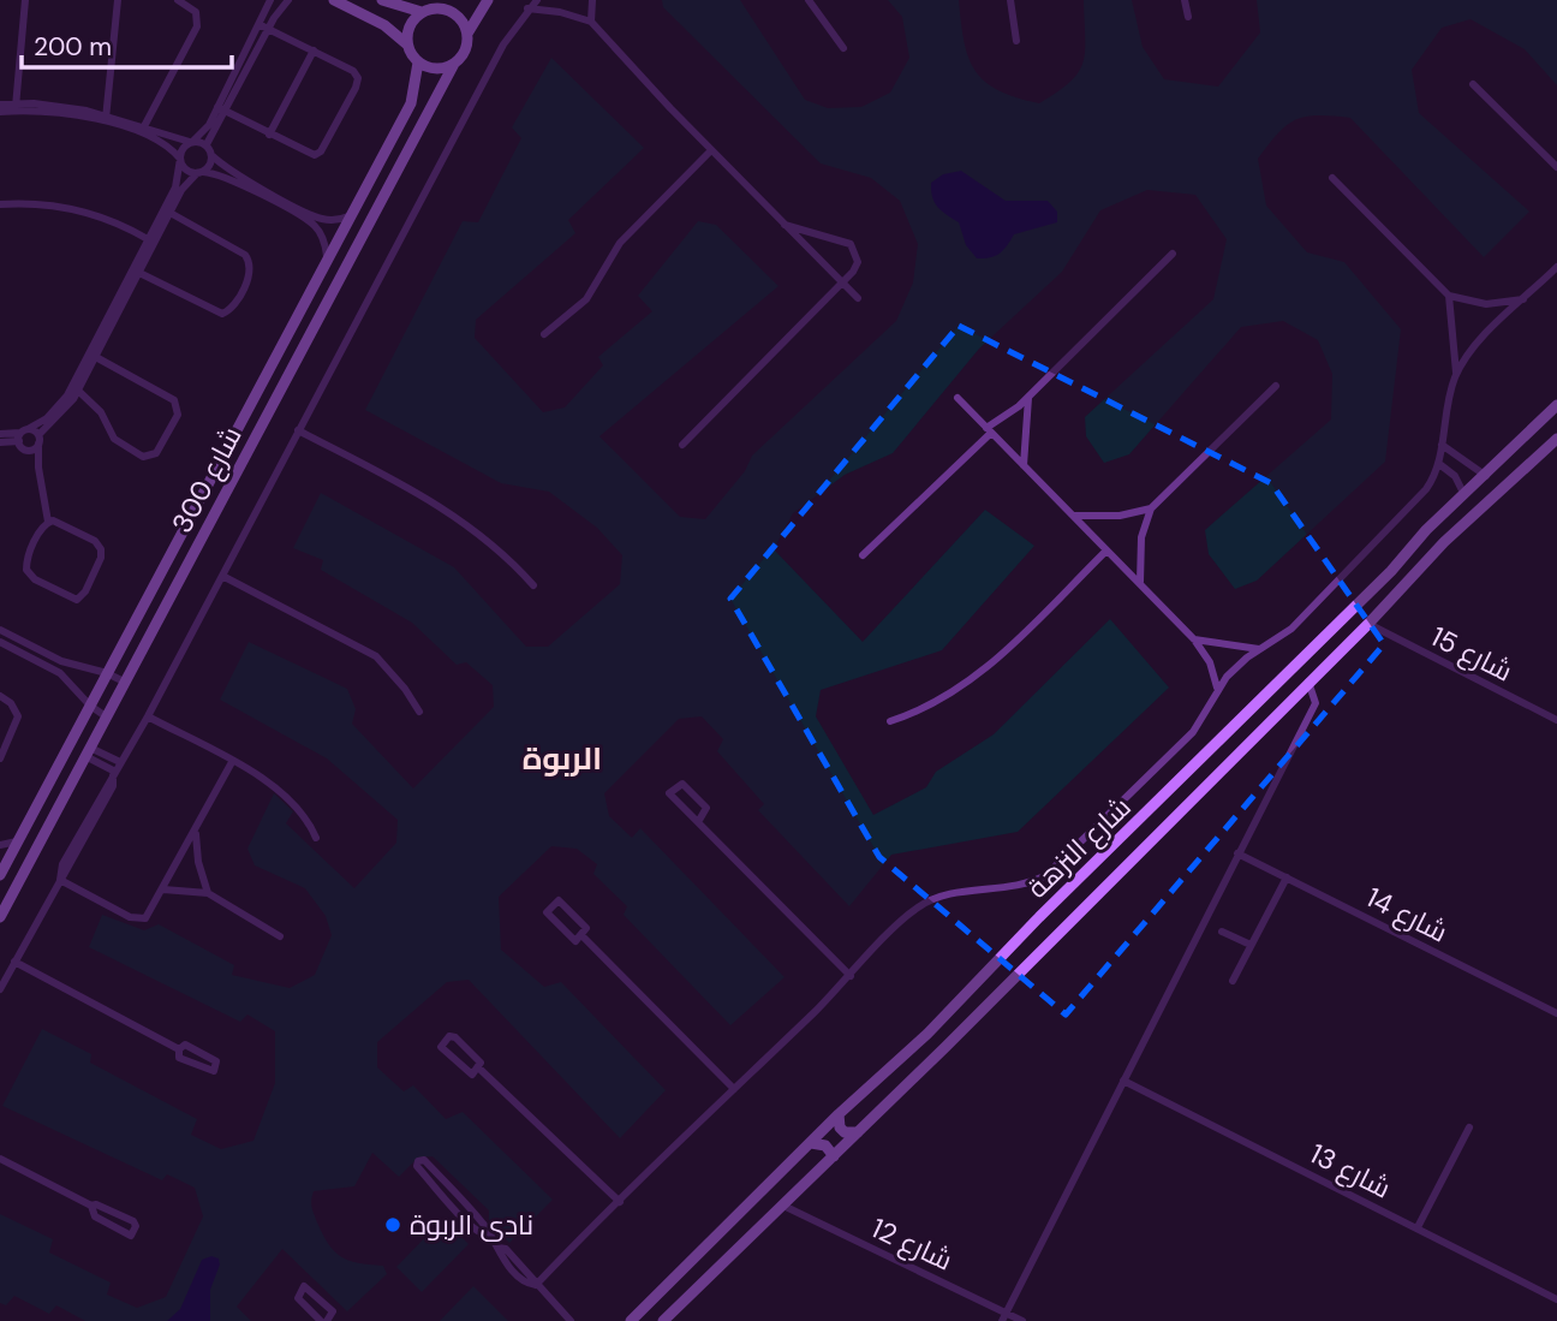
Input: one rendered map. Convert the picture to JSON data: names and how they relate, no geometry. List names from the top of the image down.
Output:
{
  "streets": {
    "main road": ["شارع 300", "شارع النزهة"],
    "street": [
      "شارع 15",
      "شارع 14",
      "شارع 13",
      "شارع 12"
    ]
  },
  "crossings": [
    ["شارع 15", "شارع النزهة"],
    ["شارع النزهة", "شارع 12"]
  ],
  "districts": ["الربوة"],
  "places": ["نادى الربوة"],
  "scale_bar": "200 m"
}
